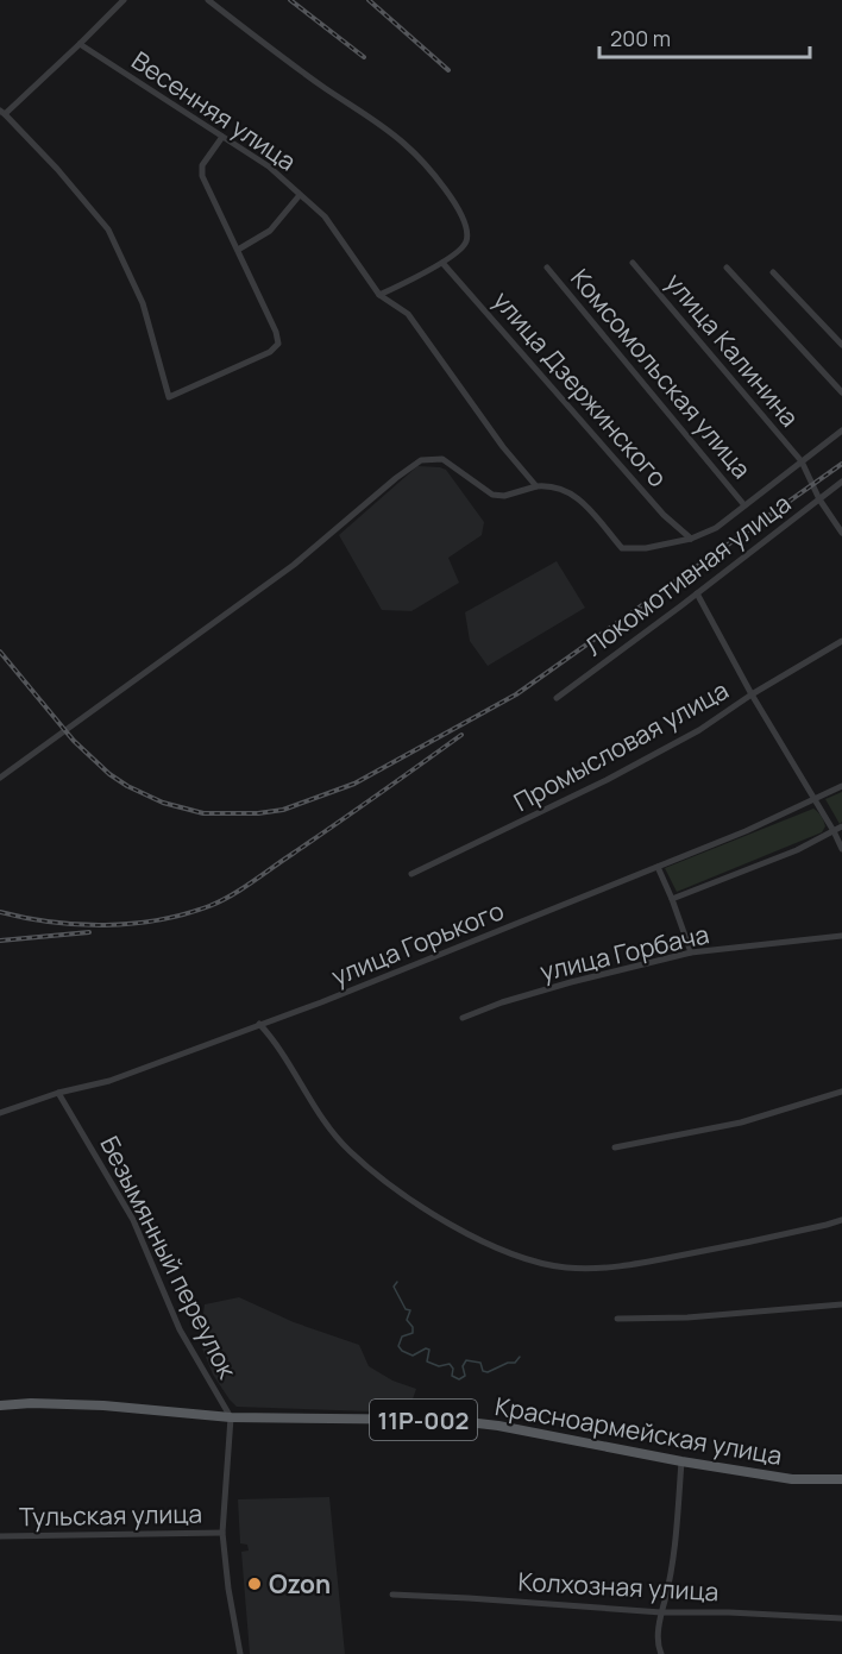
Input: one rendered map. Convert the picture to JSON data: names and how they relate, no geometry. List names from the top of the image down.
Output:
{
  "streets": {
    "main road": ["11Р-002", "Красноармейская улица"],
    "street": [
      "Весенняя улица",
      "улица Калинина",
      "Комсомольская улица",
      "улица Дзержинского",
      "Локомотивная улица",
      "Промысловая улица",
      "улица Горького",
      "улица Горбача",
      "Безымянный переулок",
      "Тульская улица",
      "Колхозная улица"
    ]
  },
  "crossings": [
    ["улица Калинина", "Локомотивная улица"],
    ["улица Горького", "Безымянный переулок"],
    ["Безымянный переулок", "Красноармейская улица"],
    ["Безымянный переулок", "Тульская улица"]
  ],
  "places": ["Ozon"],
  "scale_bar": "200 m"
}
